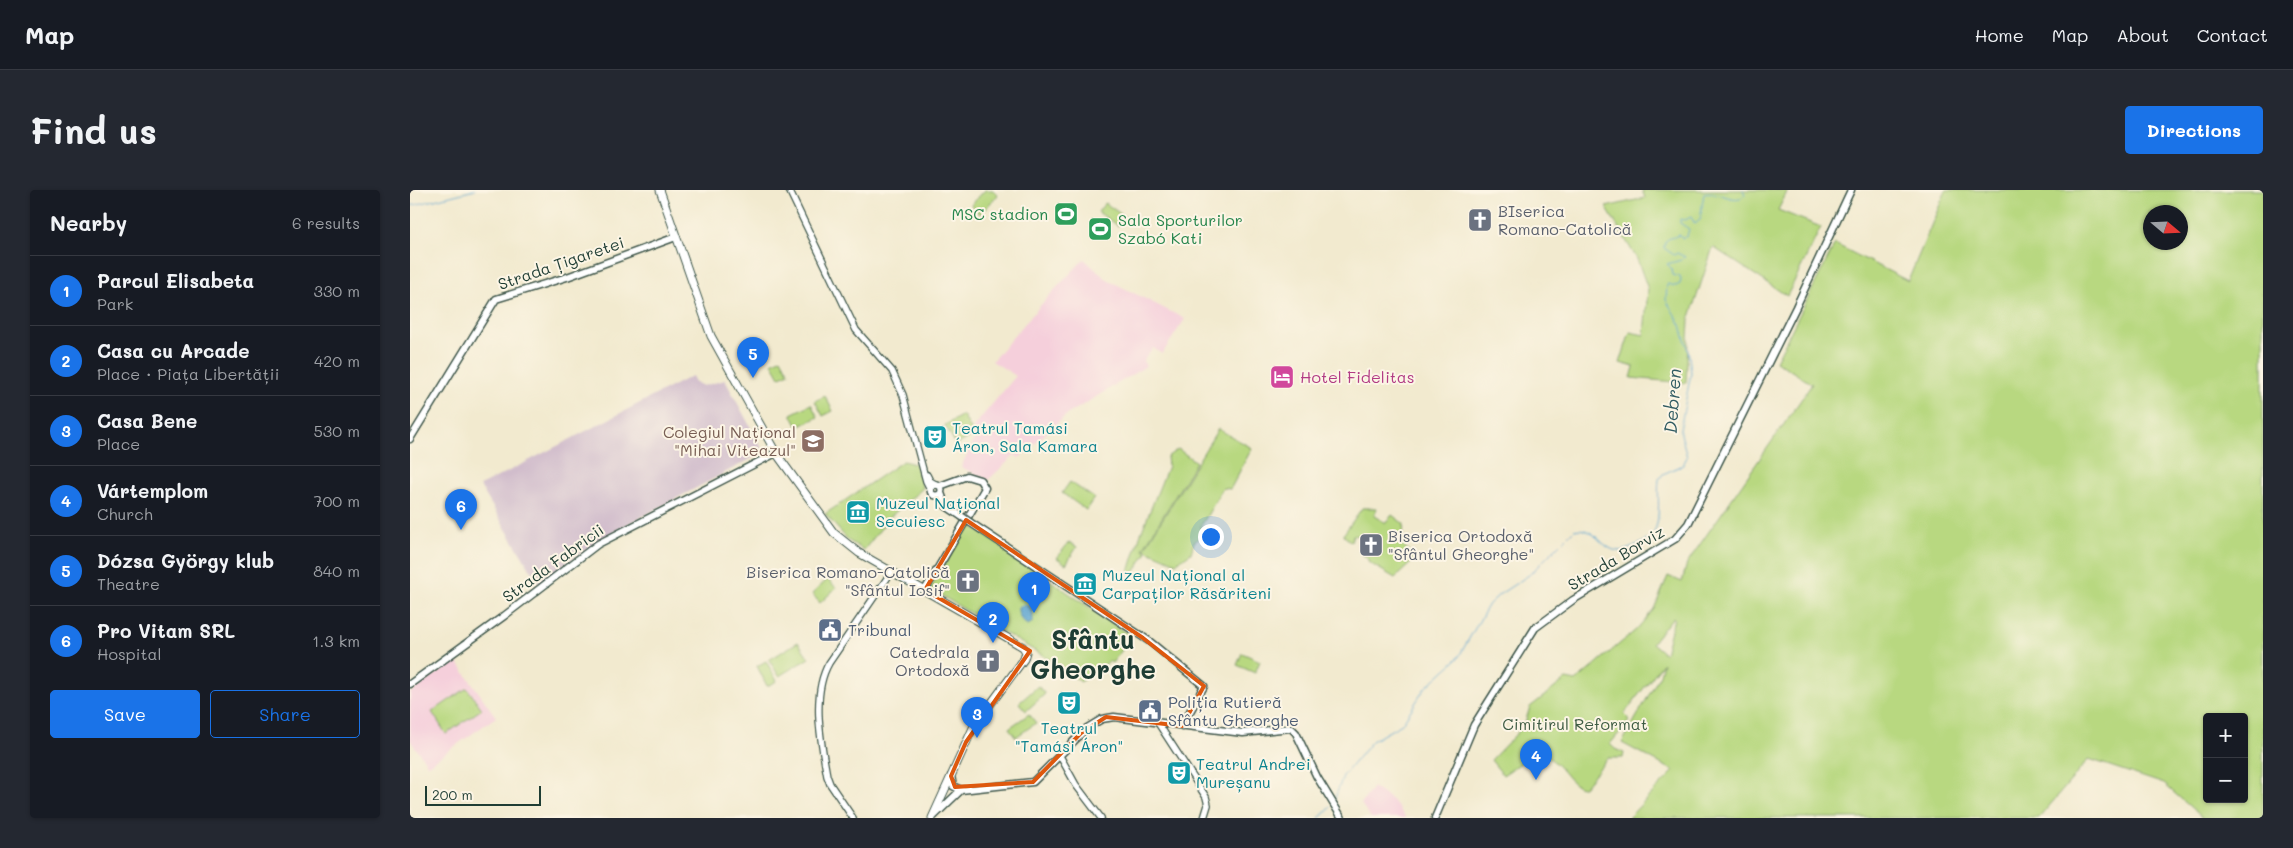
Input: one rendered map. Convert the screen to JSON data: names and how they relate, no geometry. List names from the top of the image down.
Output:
{
  "streets": {
    "main road": ["Strada Țigaretei", "Strada Borviz", "Strada Fabricii"]
  },
  "districts": ["Sfântu Gheorghe"],
  "water": ["Debren"],
  "parks": ["Cimitirul Reformat"],
  "places": {
    "sports": ["MSC stadion", "Sala Sporturilor Szabó Kati"],
    "church": [
      "BIserica Romano-Catolică",
      "Biserica Ortodoxă \"Sfântul Gheorghe\"",
      "Biserica Romano-Catolică \"Sfântul Iosif\"",
      "Catedrala Ortodoxă"
    ],
    "hotel": ["Hotel Fidelitas"],
    "theatre": ["Teatrul Tamási Áron, Sala Kamara", "Teatrul \"Tamási Áron\"", "Teatrul Andrei Mureșanu"],
    "school or university": ["Colegiul Național \"Mihai Viteazul\""],
    "museum": ["Muzeul Național Secuiesc", "Muzeul Național al Carpaților Răsăriteni"],
    "public building": ["Tribunal", "Poliția Rutieră Sfântu Gheorghe"]
  },
  "scale_bar": "200 m",
  "north": "right",
  "page": {
    "header": "Map",
    "nav": [
      "Home",
      "Map",
      "About",
      "Contact"
    ],
    "buttons": [
      "Directions",
      ["Save", "Share"]
    ],
    "title": "Find us",
    "heading": ["Nearby", "6 results"],
    "list": [
      {
        "mark": "1",
        "name": "Parcul Elisabeta",
        "note": "Park",
        "value": "330 m"
      },
      {
        "mark": "2",
        "name": "Casa cu Arcade",
        "note": "Place · Piața Libertății",
        "value": "420 m"
      },
      {
        "mark": "3",
        "name": "Casa Bene",
        "note": "Place",
        "value": "530 m"
      },
      {
        "mark": "4",
        "name": "Vártemplom",
        "note": "Church",
        "value": "700 m"
      },
      {
        "mark": "5",
        "name": "Dózsa György klub",
        "note": "Theatre",
        "value": "840 m"
      },
      {
        "mark": "6",
        "name": "Pro Vitam SRL",
        "note": "Hospital",
        "value": "1.3 km"
      }
    ],
    "pins": [
      "5",
      "6",
      "1",
      "2",
      "3",
      "4"
    ],
    "map_buttons": ["+", "−"],
    "scale": "200 m"
  }
}
